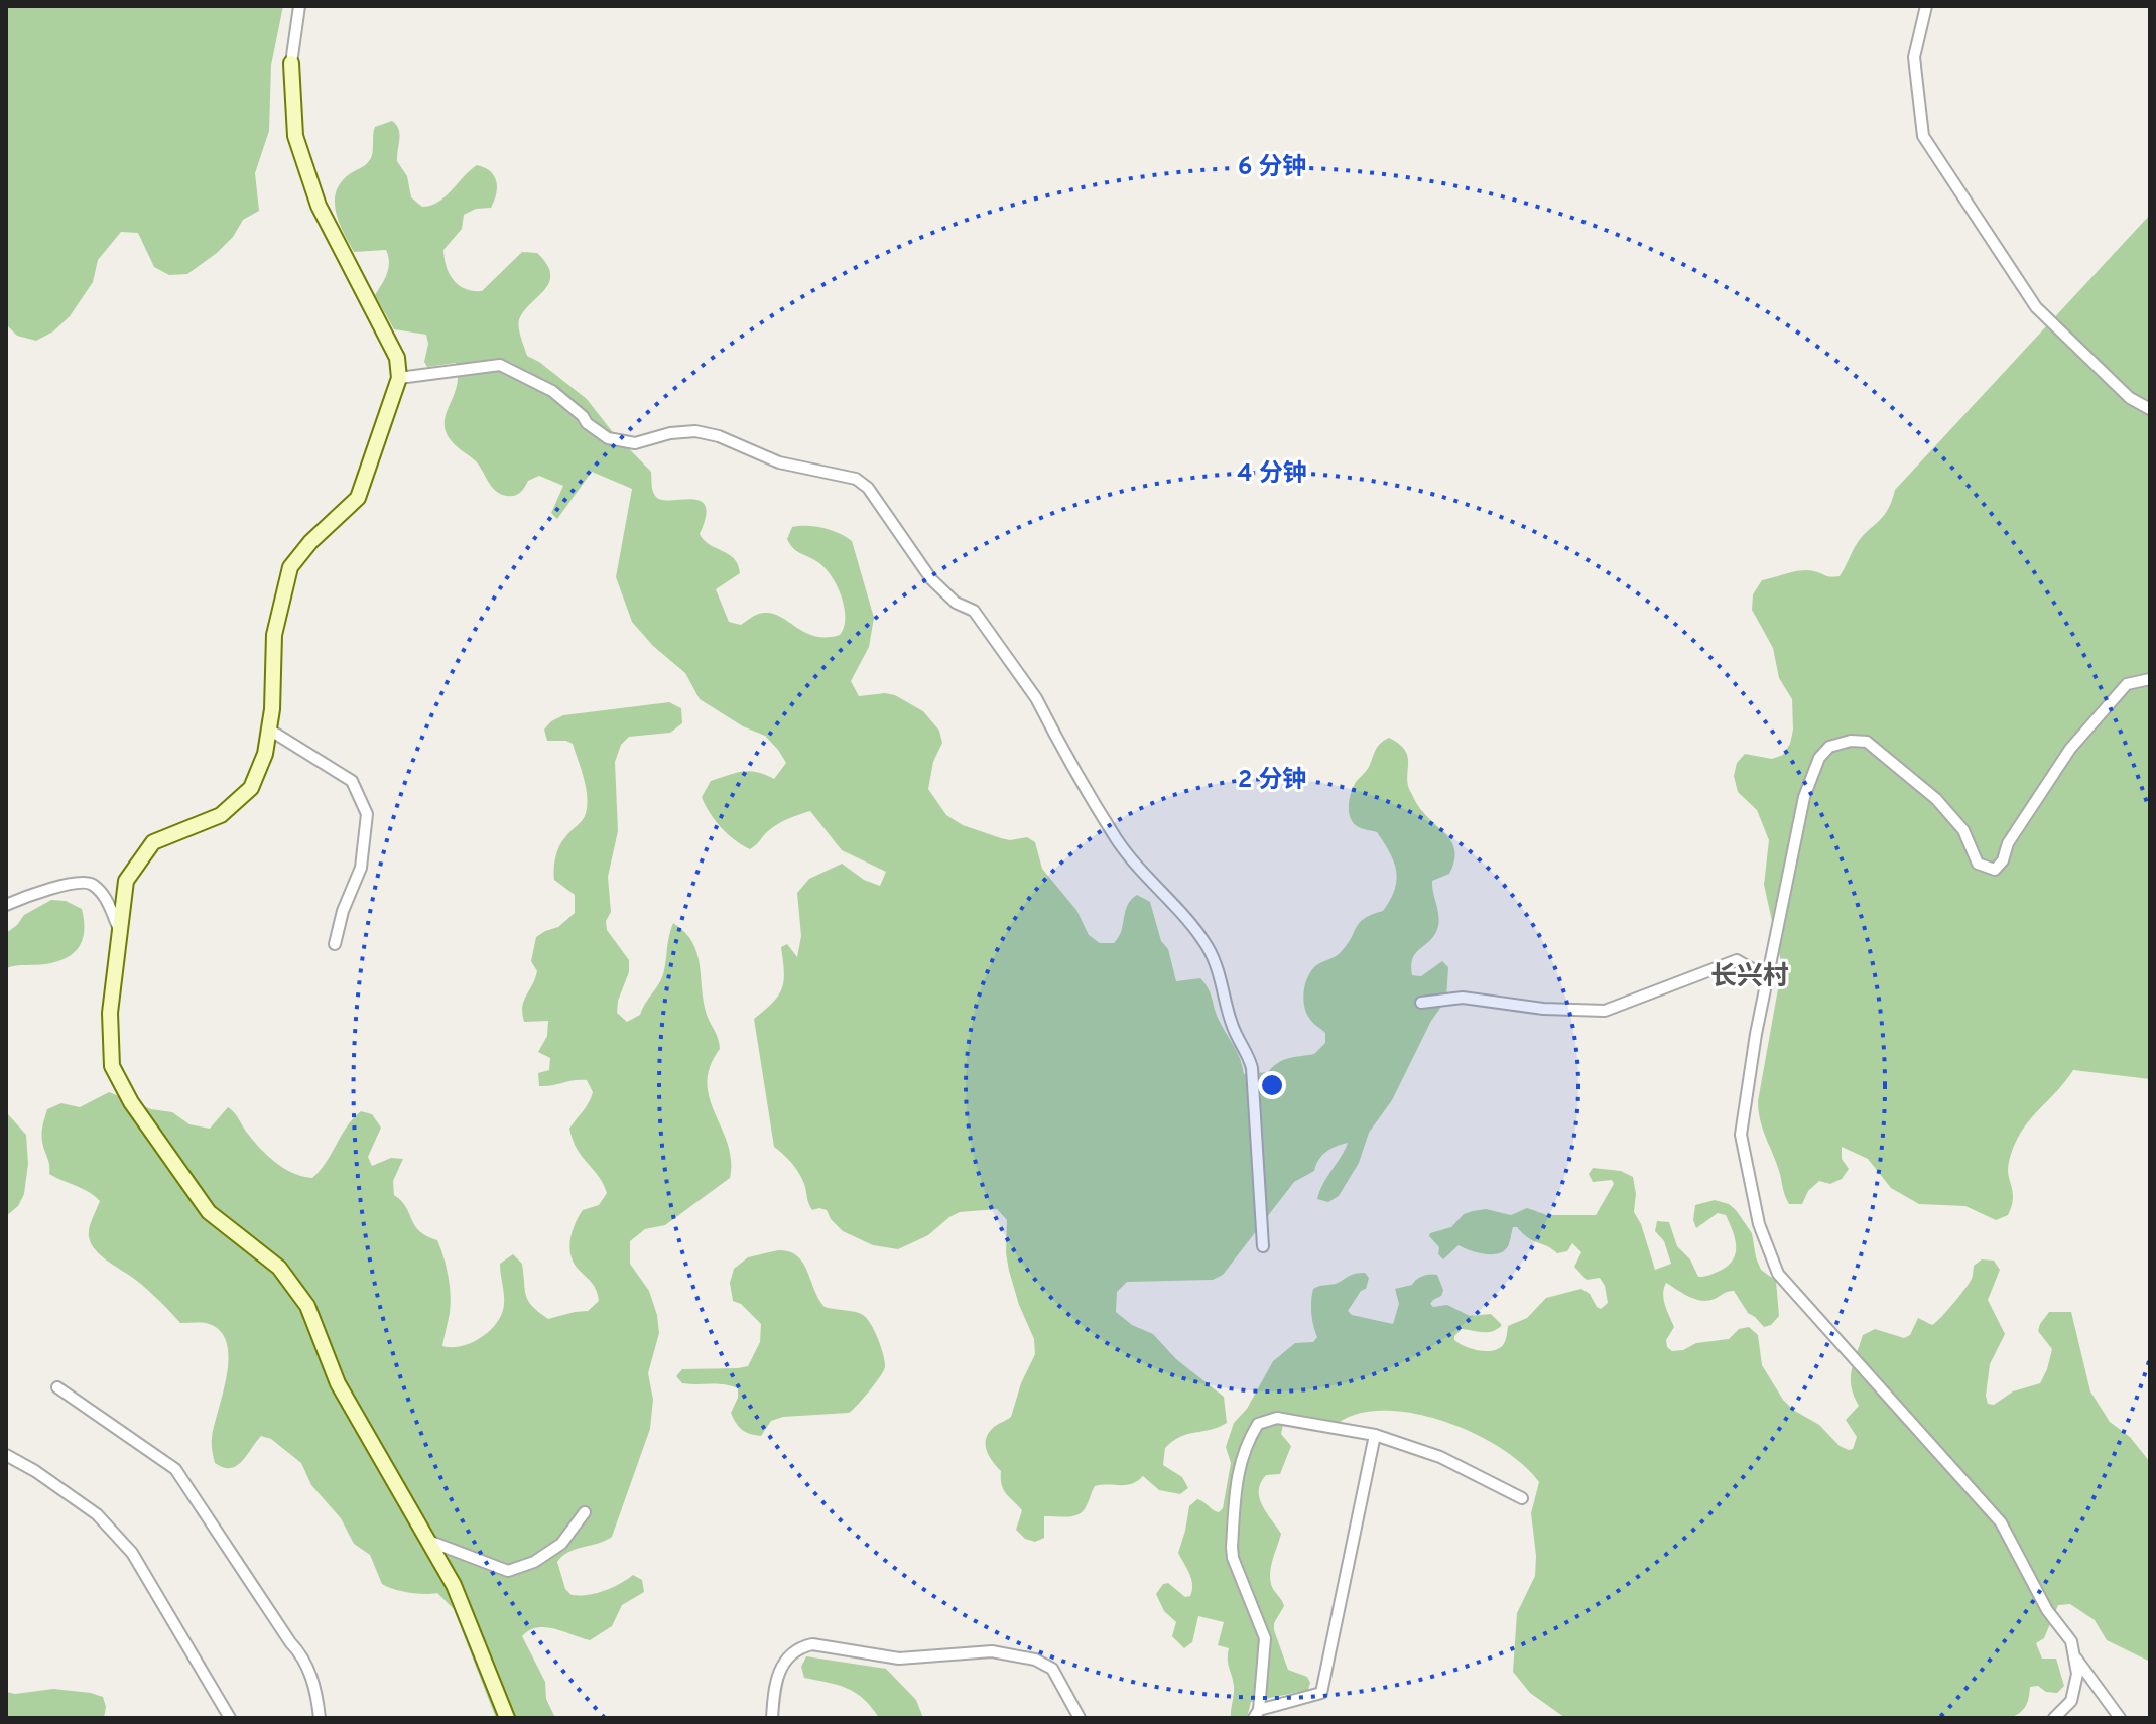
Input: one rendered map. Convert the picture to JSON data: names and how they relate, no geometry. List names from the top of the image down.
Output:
{
  "districts": ["长兴村"],
  "rings": ["6 分钟", "4 分钟", "2 分钟"]
}
